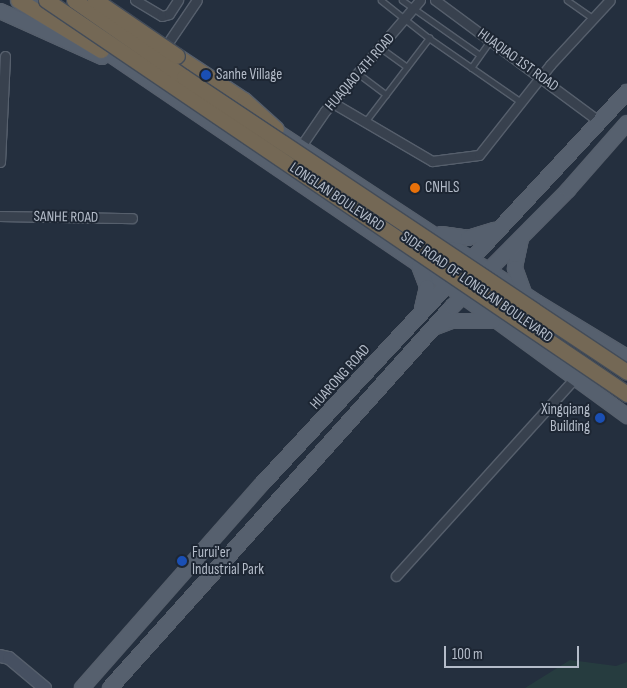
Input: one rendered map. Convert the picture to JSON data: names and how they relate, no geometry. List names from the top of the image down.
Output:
{
  "streets": {
    "highway": ["LONGLAN BOULEVARD"],
    "main road": ["SIDE ROAD OF LONGLAN BOULEVARD", "HUARONG ROAD"],
    "street": ["HUAQIAO 1ST ROAD", "HUAQIAO 4TH ROAD", "SANHE ROAD"]
  },
  "crossings": [
    ["HUAQIAO 1ST ROAD", "HUARONG ROAD"],
    ["HUAQIAO 4TH ROAD", "SIDE ROAD OF LONGLAN BOULEVARD"],
    ["SIDE ROAD OF LONGLAN BOULEVARD", "HUARONG ROAD"]
  ],
  "places": [
    "Sanhe Village",
    "CNHLS",
    "Xingqiang Building",
    "Furui'er Industrial Park"
  ],
  "scale_bar": "100 m"
}
